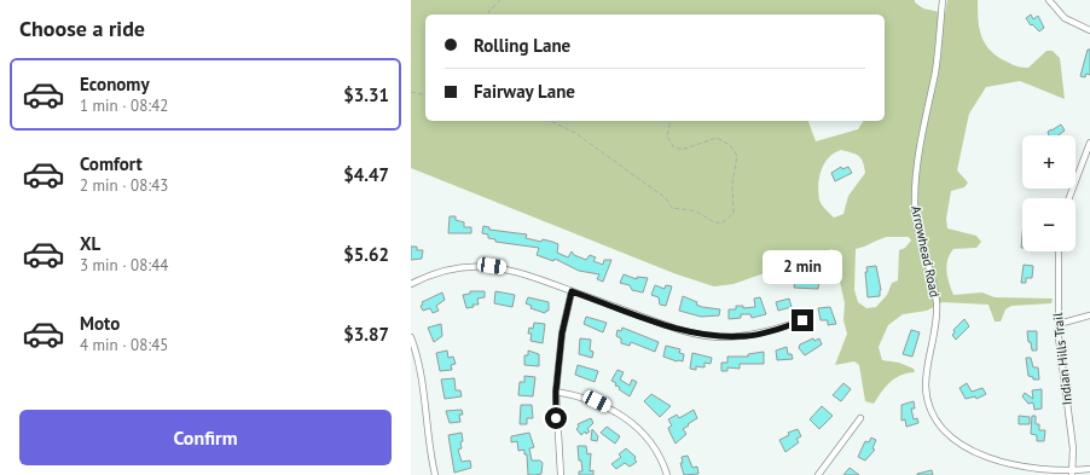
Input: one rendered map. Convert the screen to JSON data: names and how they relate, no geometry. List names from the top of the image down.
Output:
{
  "streets": {
    "street": ["Arrowhead Road", "Indian Hills Trail"]
  },
  "crossings": [
    ["Arrowhead Road", "Indian Hills Trail"]
  ],
  "page": {
    "heading": "Choose a ride",
    "banner": ["Rolling Lane", "Fairway Lane"],
    "list": [
      {
        "name": "Economy",
        "note": "1 min · 08:42",
        "value": "$3.31"
      },
      {
        "name": "Comfort",
        "note": "2 min · 08:43",
        "value": "$4.47"
      },
      {
        "name": "XL",
        "note": "3 min · 08:44",
        "value": "$5.62"
      },
      {
        "name": "Moto",
        "note": "4 min · 08:45",
        "value": "$3.87"
      }
    ],
    "map_buttons": ["+", "−"],
    "bubble": "2 min",
    "buttons": "Confirm"
  }
}
